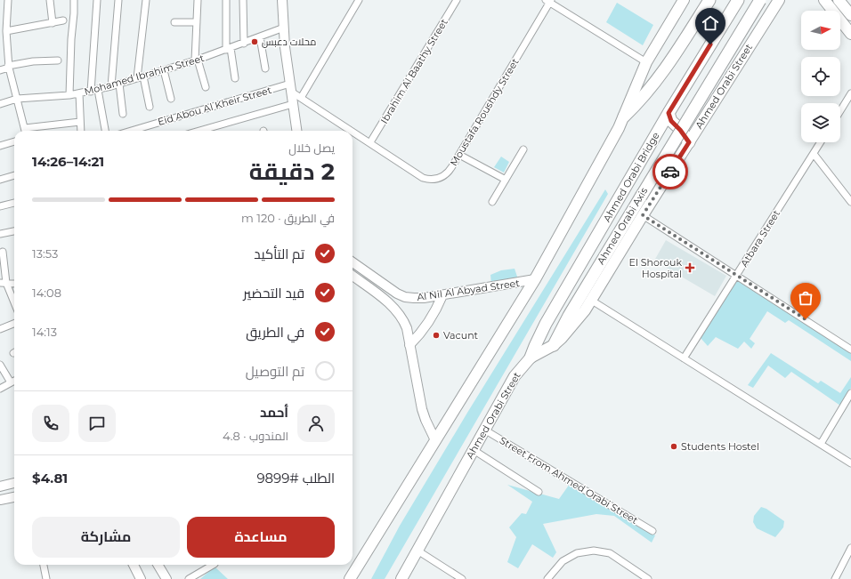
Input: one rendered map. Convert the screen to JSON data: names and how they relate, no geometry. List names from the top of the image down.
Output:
{
  "streets": {
    "highway": ["Ahmed Orabi Bridge", "Ahmed Orabi Axis"],
    "main road": ["Ahmed Orabi Street"],
    "street": [
      "Ibrahim Al Baathy Street",
      "Mohamed Ibrahim Street",
      "Eid Abou Al Kheir Street",
      "Moustafa Roushdy Street",
      "Atbara Street",
      "Al Nil Al Abyad Street",
      "Street From Ahmed Orabi Street"
    ]
  },
  "crossings": [
    ["Ibrahim Al Baathy Street", "Moustafa Roushdy Street"],
    ["Ahmed Orabi Street", "Ahmed Orabi Bridge"],
    ["Ahmed Orabi Street", "Ahmed Orabi Axis"],
    ["Ahmed Orabi Street", "Street From Ahmed Orabi Street"],
    ["Eid Abou Al Kheir Street", "Moustafa Roushdy Street"]
  ],
  "places": {
    "other": ["محلات دعبس", "Vacunt", "Students Hostel"],
    "health": ["El Shorouk Hospital"]
  },
  "north": "right",
  "page": {
    "heading": ["2 دقيقة", "يصل خلال", "14:21–14:26"],
    "panel": [
      "أحمد",
      "المندوب · 4.8",
      "الطلب #9899",
      "$4.81"
    ],
    "bar": "في الطريق · 120 m",
    "list": [
      ["تم التأكيد", "13:53"],
      ["قيد التحضير", "14:08"],
      ["في الطريق", "14:13"],
      "تم التوصيل"
    ],
    "buttons": ["مساعدة", "مشاركة"]
  }
}
